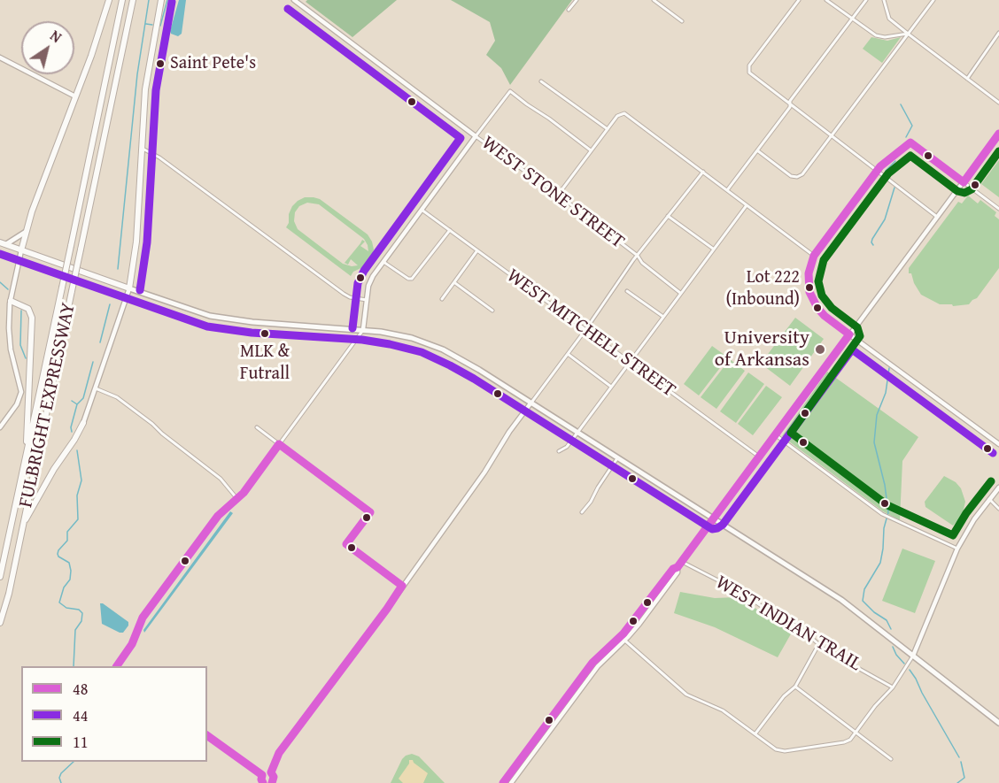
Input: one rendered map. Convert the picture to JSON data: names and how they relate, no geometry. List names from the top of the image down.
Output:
{
  "streets": {
    "highway": ["FULBRIGHT EXPRESSWAY"],
    "street": ["WEST STONE STREET", "WEST MITCHELL STREET", "WEST INDIAN TRAIL"]
  },
  "places": [
    "Saint Pete's",
    "Lot 222 (Inbound)",
    "MLK & Futrall",
    "University of Arkansas"
  ],
  "lines": ["transit line 44", "transit line 48", "transit line 11"],
  "legend": ["48", "44", "11"],
  "north": "top right"
}
